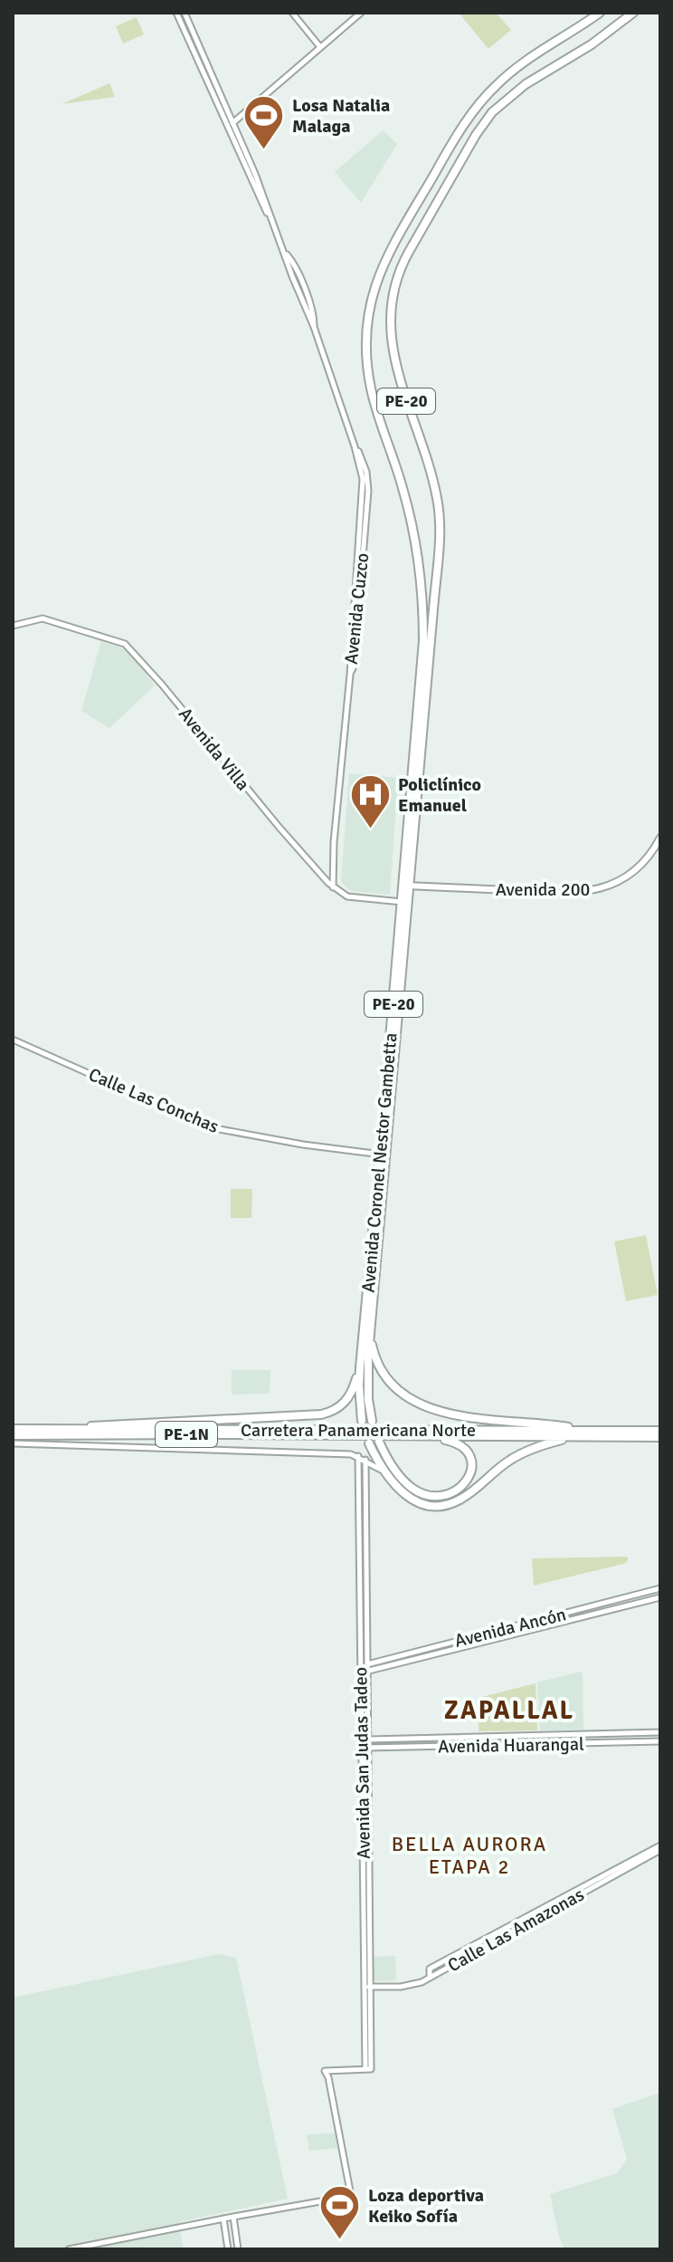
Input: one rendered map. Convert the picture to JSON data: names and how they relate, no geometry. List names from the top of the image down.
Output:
{
  "streets": {
    "highway": [
      "PE-20",
      "Avenida Coronel Nestor Gambetta",
      "Carretera Panamericana Norte",
      "PE-1N"
    ],
    "main road": ["Avenida 200"],
    "street": [
      "Avenida Cuzco",
      "Avenida Villa",
      "Calle Las Conchas",
      "Avenida Ancón",
      "Avenida Huarangal",
      "Avenida San Judas Tadeo",
      "Calle Las Amazonas"
    ]
  },
  "crossings": [
    ["Avenida Cuzco", "Avenida Villa"],
    ["Avenida Villa", "Avenida Coronel Nestor Gambetta"],
    ["Avenida 200", "Avenida Coronel Nestor Gambetta"],
    ["Calle Las Conchas", "Avenida Coronel Nestor Gambetta"],
    ["Avenida Ancón", "Avenida San Judas Tadeo"],
    ["Avenida Huarangal", "Avenida San Judas Tadeo"],
    ["Avenida San Judas Tadeo", "Calle Las Amazonas"]
  ],
  "districts": ["ZAPALLAL", "BELLA AURORA ETAPA 2"],
  "places": {
    "sports": ["Losa Natalia Malaga", "Loza deportiva Keiko Sofía"],
    "hospital": ["Policlínico Emanuel"]
  }
}
